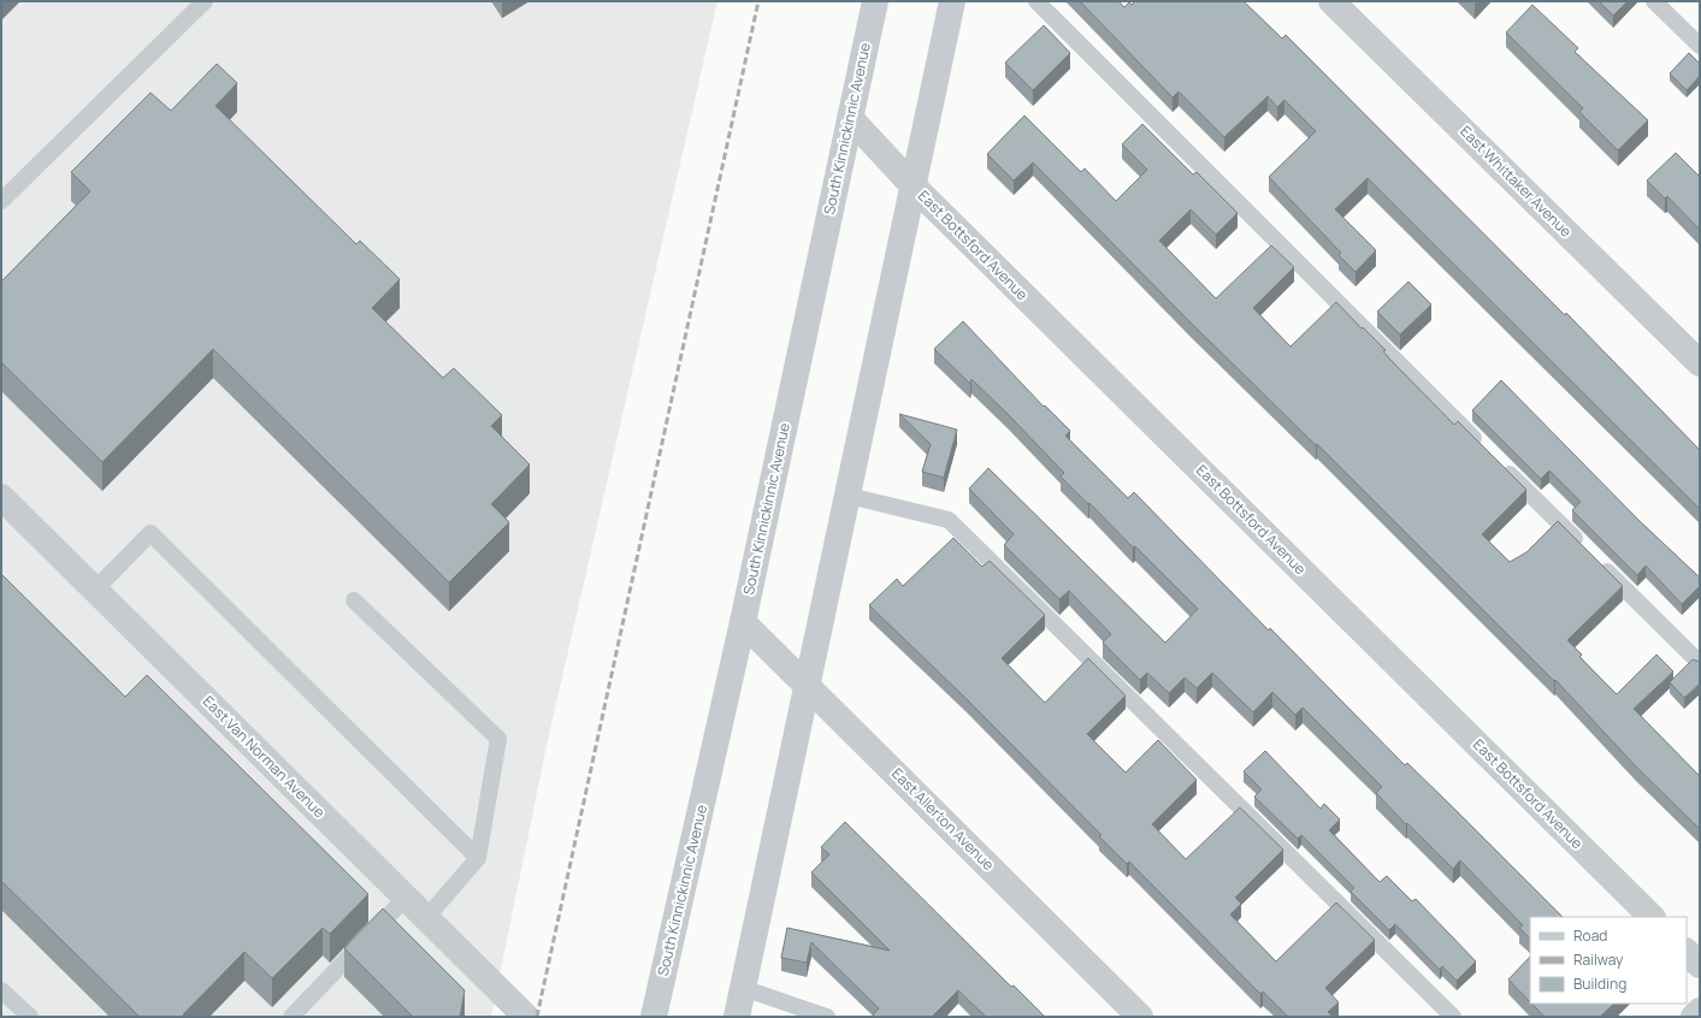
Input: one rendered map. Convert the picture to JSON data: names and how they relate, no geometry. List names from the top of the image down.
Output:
{
  "streets": {
    "street": [
      "South Kinnickinnic Avenue",
      "East Whittaker Avenue",
      "East Bottsford Avenue",
      "East Van Norman Avenue",
      "East Allerton Avenue"
    ]
  },
  "crossings": [
    ["South Kinnickinnic Avenue", "East Bottsford Avenue"],
    ["South Kinnickinnic Avenue", "East Allerton Avenue"]
  ],
  "legend": ["Road", "Railway", "Building"]
}
